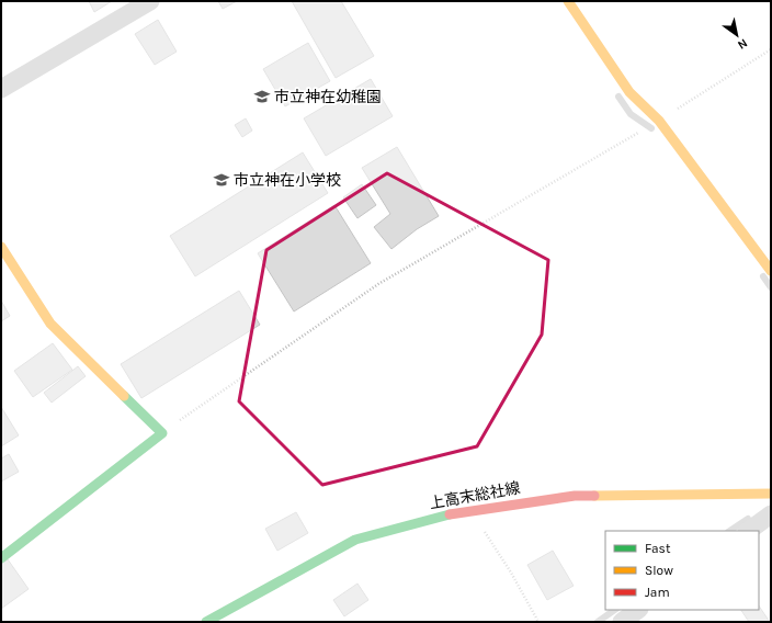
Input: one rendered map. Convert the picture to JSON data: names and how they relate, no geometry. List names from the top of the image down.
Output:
{
  "streets": {
    "street": ["上高末総社線"]
  },
  "places": {
    "school or university": ["市立神在幼稚園", "市立神在小学校"]
  },
  "legend": ["Fast", "Slow", "Jam"],
  "north": "bottom right"
}
